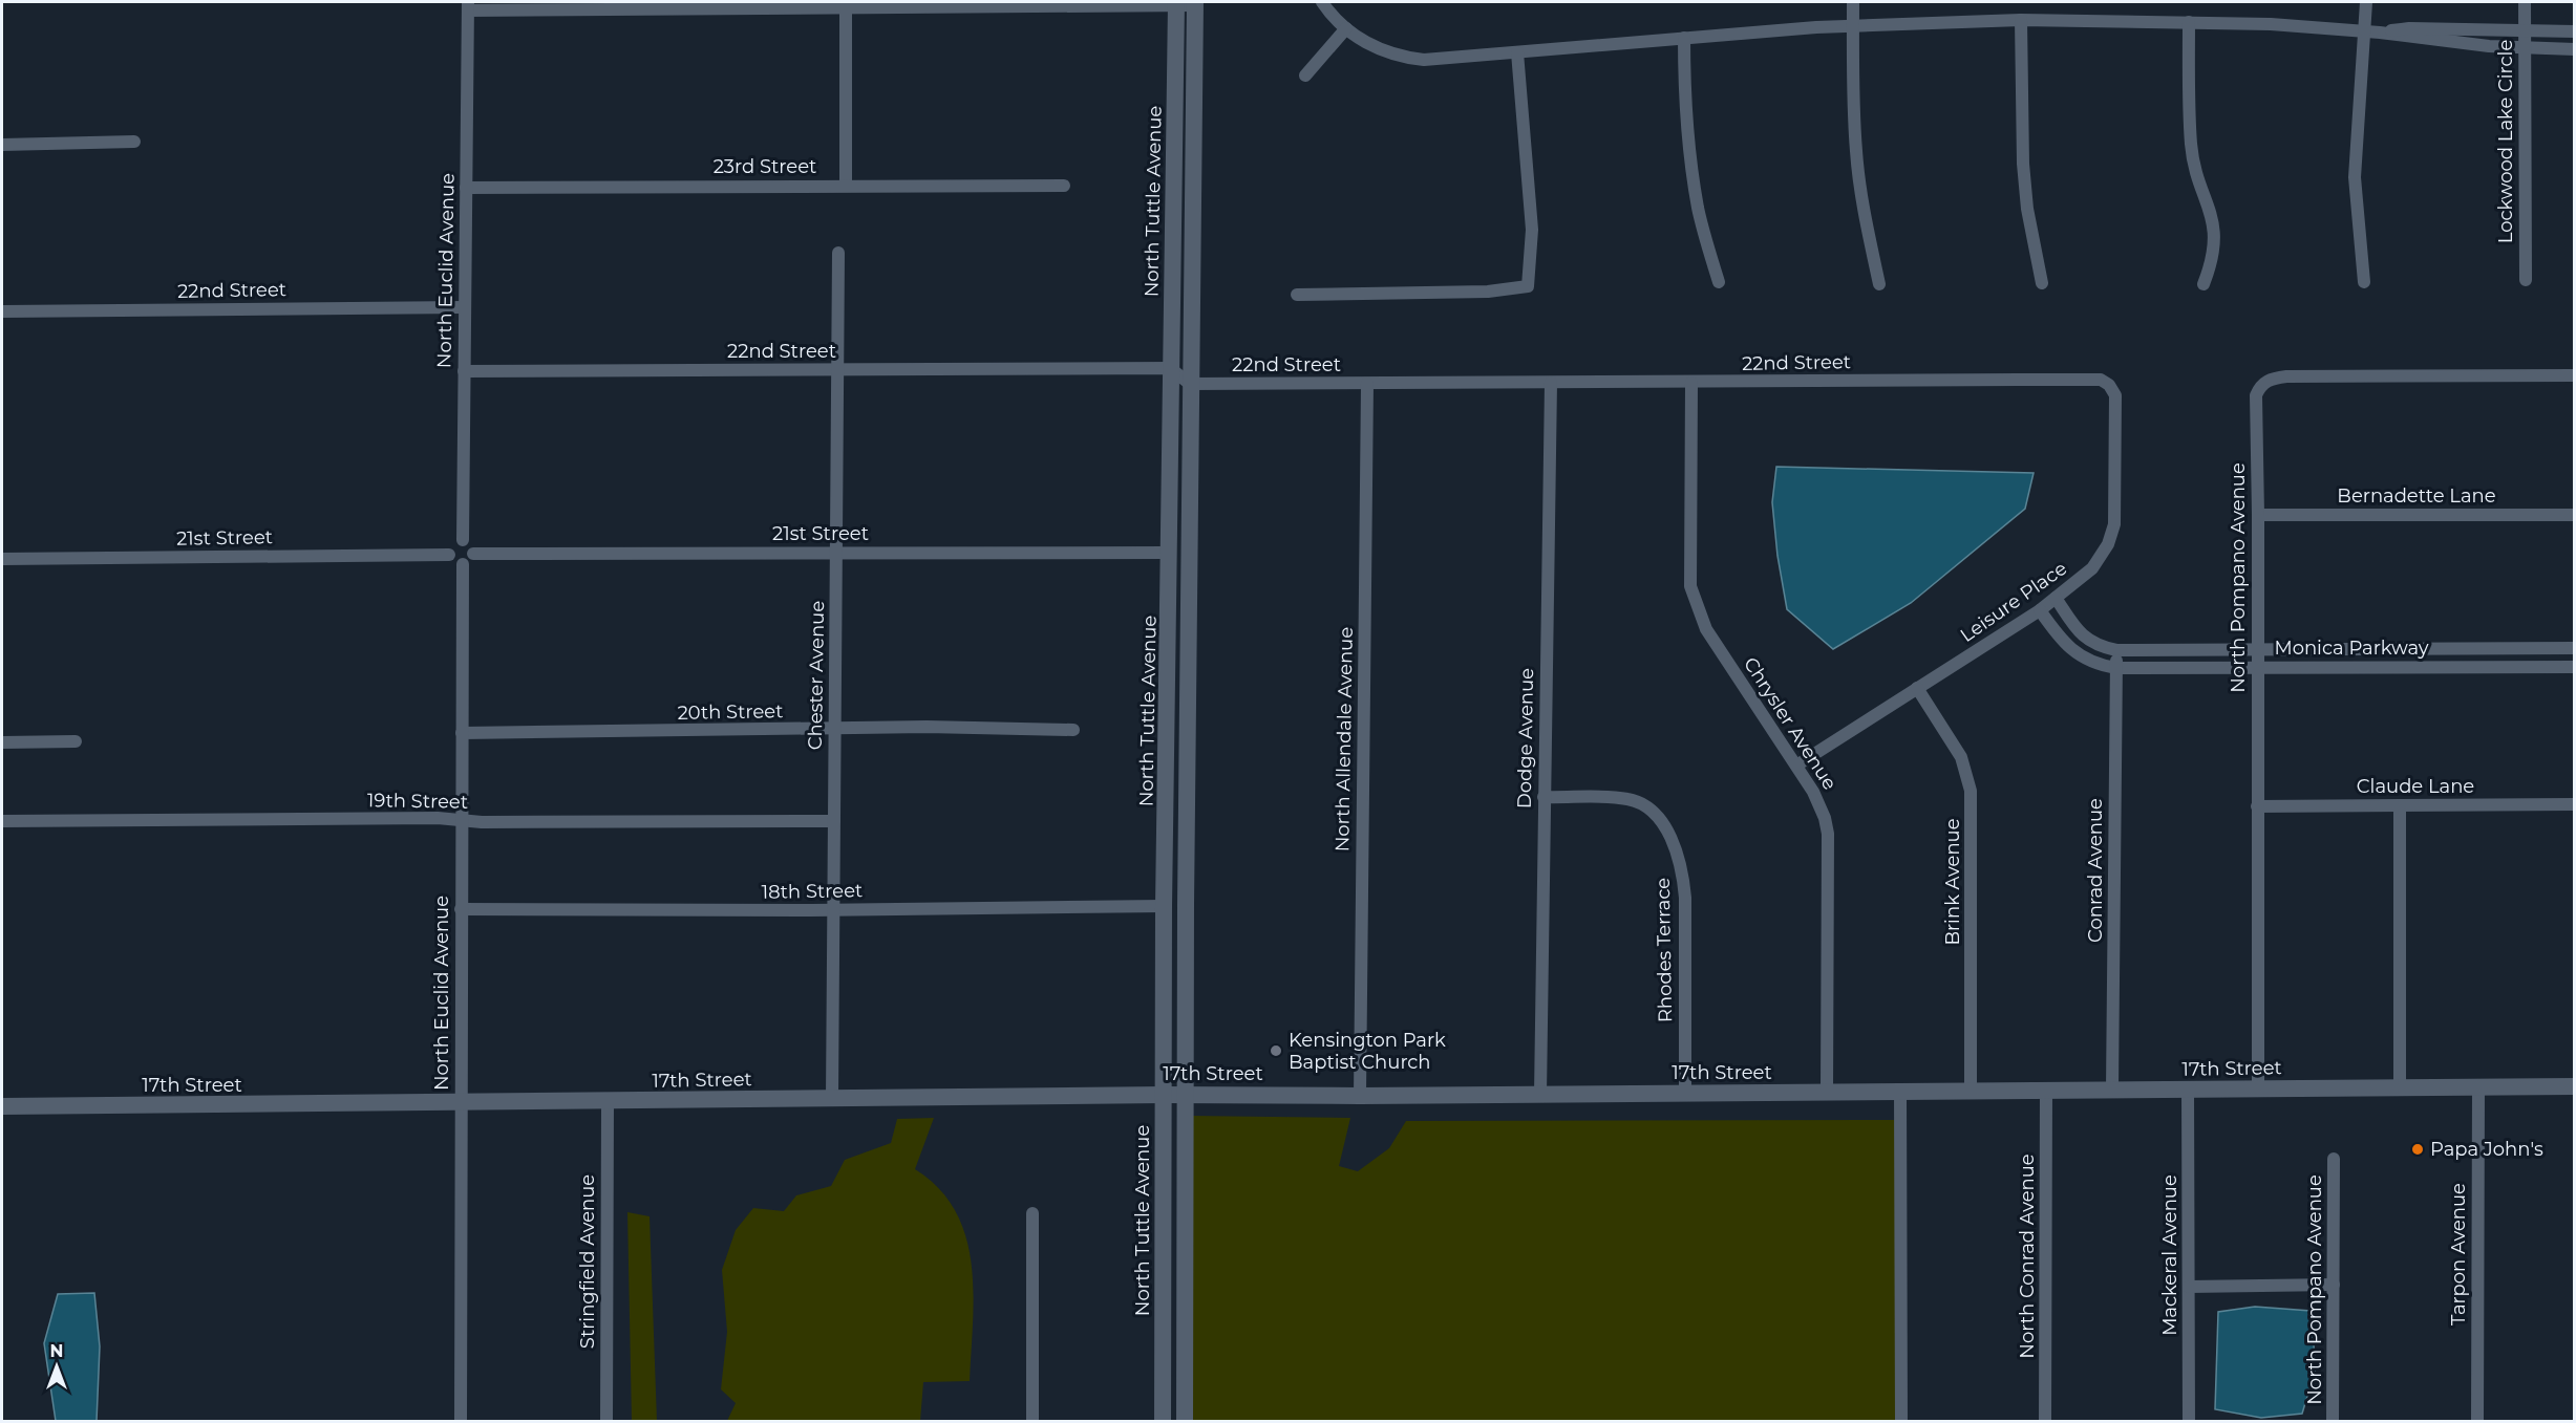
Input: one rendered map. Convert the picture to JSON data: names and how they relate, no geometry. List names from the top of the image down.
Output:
{
  "streets": {
    "main road": ["North Tuttle Avenue", "17th Street"],
    "street": [
      "Lockwood Lake Circle",
      "23rd Street",
      "North Euclid Avenue",
      "22nd Street",
      "Bernadette Lane",
      "21st Street",
      "North Pompano Avenue",
      "Leisure Place",
      "Monica Parkway",
      "Chester Avenue",
      "20th Street",
      "Chrysler Avenue",
      "Dodge Avenue",
      "North Allendale Avenue",
      "Claude Lane",
      "19th Street",
      "Conrad Avenue",
      "Brink Avenue",
      "18th Street",
      "Rhodes Terrace",
      "Tarpon Avenue",
      "Mackeral Avenue",
      "North Conrad Avenue",
      "Stringfield Avenue"
    ]
  },
  "crossings": [
    ["23rd Street", "North Euclid Avenue"],
    ["North Tuttle Avenue", "22nd Street"],
    ["North Tuttle Avenue", "21st Street"],
    ["North Tuttle Avenue", "18th Street"],
    ["North Tuttle Avenue", "17th Street"],
    ["North Euclid Avenue", "22nd Street"],
    ["North Euclid Avenue", "20th Street"],
    ["North Euclid Avenue", "19th Street"],
    ["North Euclid Avenue", "18th Street"],
    ["North Euclid Avenue", "17th Street"],
    ["22nd Street", "Leisure Place"],
    ["22nd Street", "Chester Avenue"],
    ["22nd Street", "Chrysler Avenue"],
    ["22nd Street", "Dodge Avenue"],
    ["22nd Street", "North Allendale Avenue"],
    ["Bernadette Lane", "North Pompano Avenue"],
    ["21st Street", "Chester Avenue"],
    ["North Pompano Avenue", "Monica Parkway"],
    ["North Pompano Avenue", "Claude Lane"],
    ["North Pompano Avenue", "17th Street"],
    ["Leisure Place", "Monica Parkway"],
    ["Leisure Place", "Chrysler Avenue"],
    ["Leisure Place", "Brink Avenue"],
    ["Monica Parkway", "Conrad Avenue"],
    ["Chester Avenue", "20th Street"],
    ["Chester Avenue", "19th Street"],
    ["Chester Avenue", "18th Street"],
    ["Chester Avenue", "17th Street"],
    ["Chrysler Avenue", "17th Street"],
    ["Dodge Avenue", "Rhodes Terrace"],
    ["Dodge Avenue", "17th Street"],
    ["North Allendale Avenue", "17th Street"],
    ["Conrad Avenue", "17th Street"],
    ["Brink Avenue", "17th Street"],
    ["Rhodes Terrace", "17th Street"],
    ["17th Street", "Tarpon Avenue"],
    ["17th Street", "Mackeral Avenue"],
    ["17th Street", "North Conrad Avenue"],
    ["17th Street", "Stringfield Avenue"]
  ],
  "places": ["Kensington Park Baptist Church", "Papa John's"],
  "north": "top"
}
